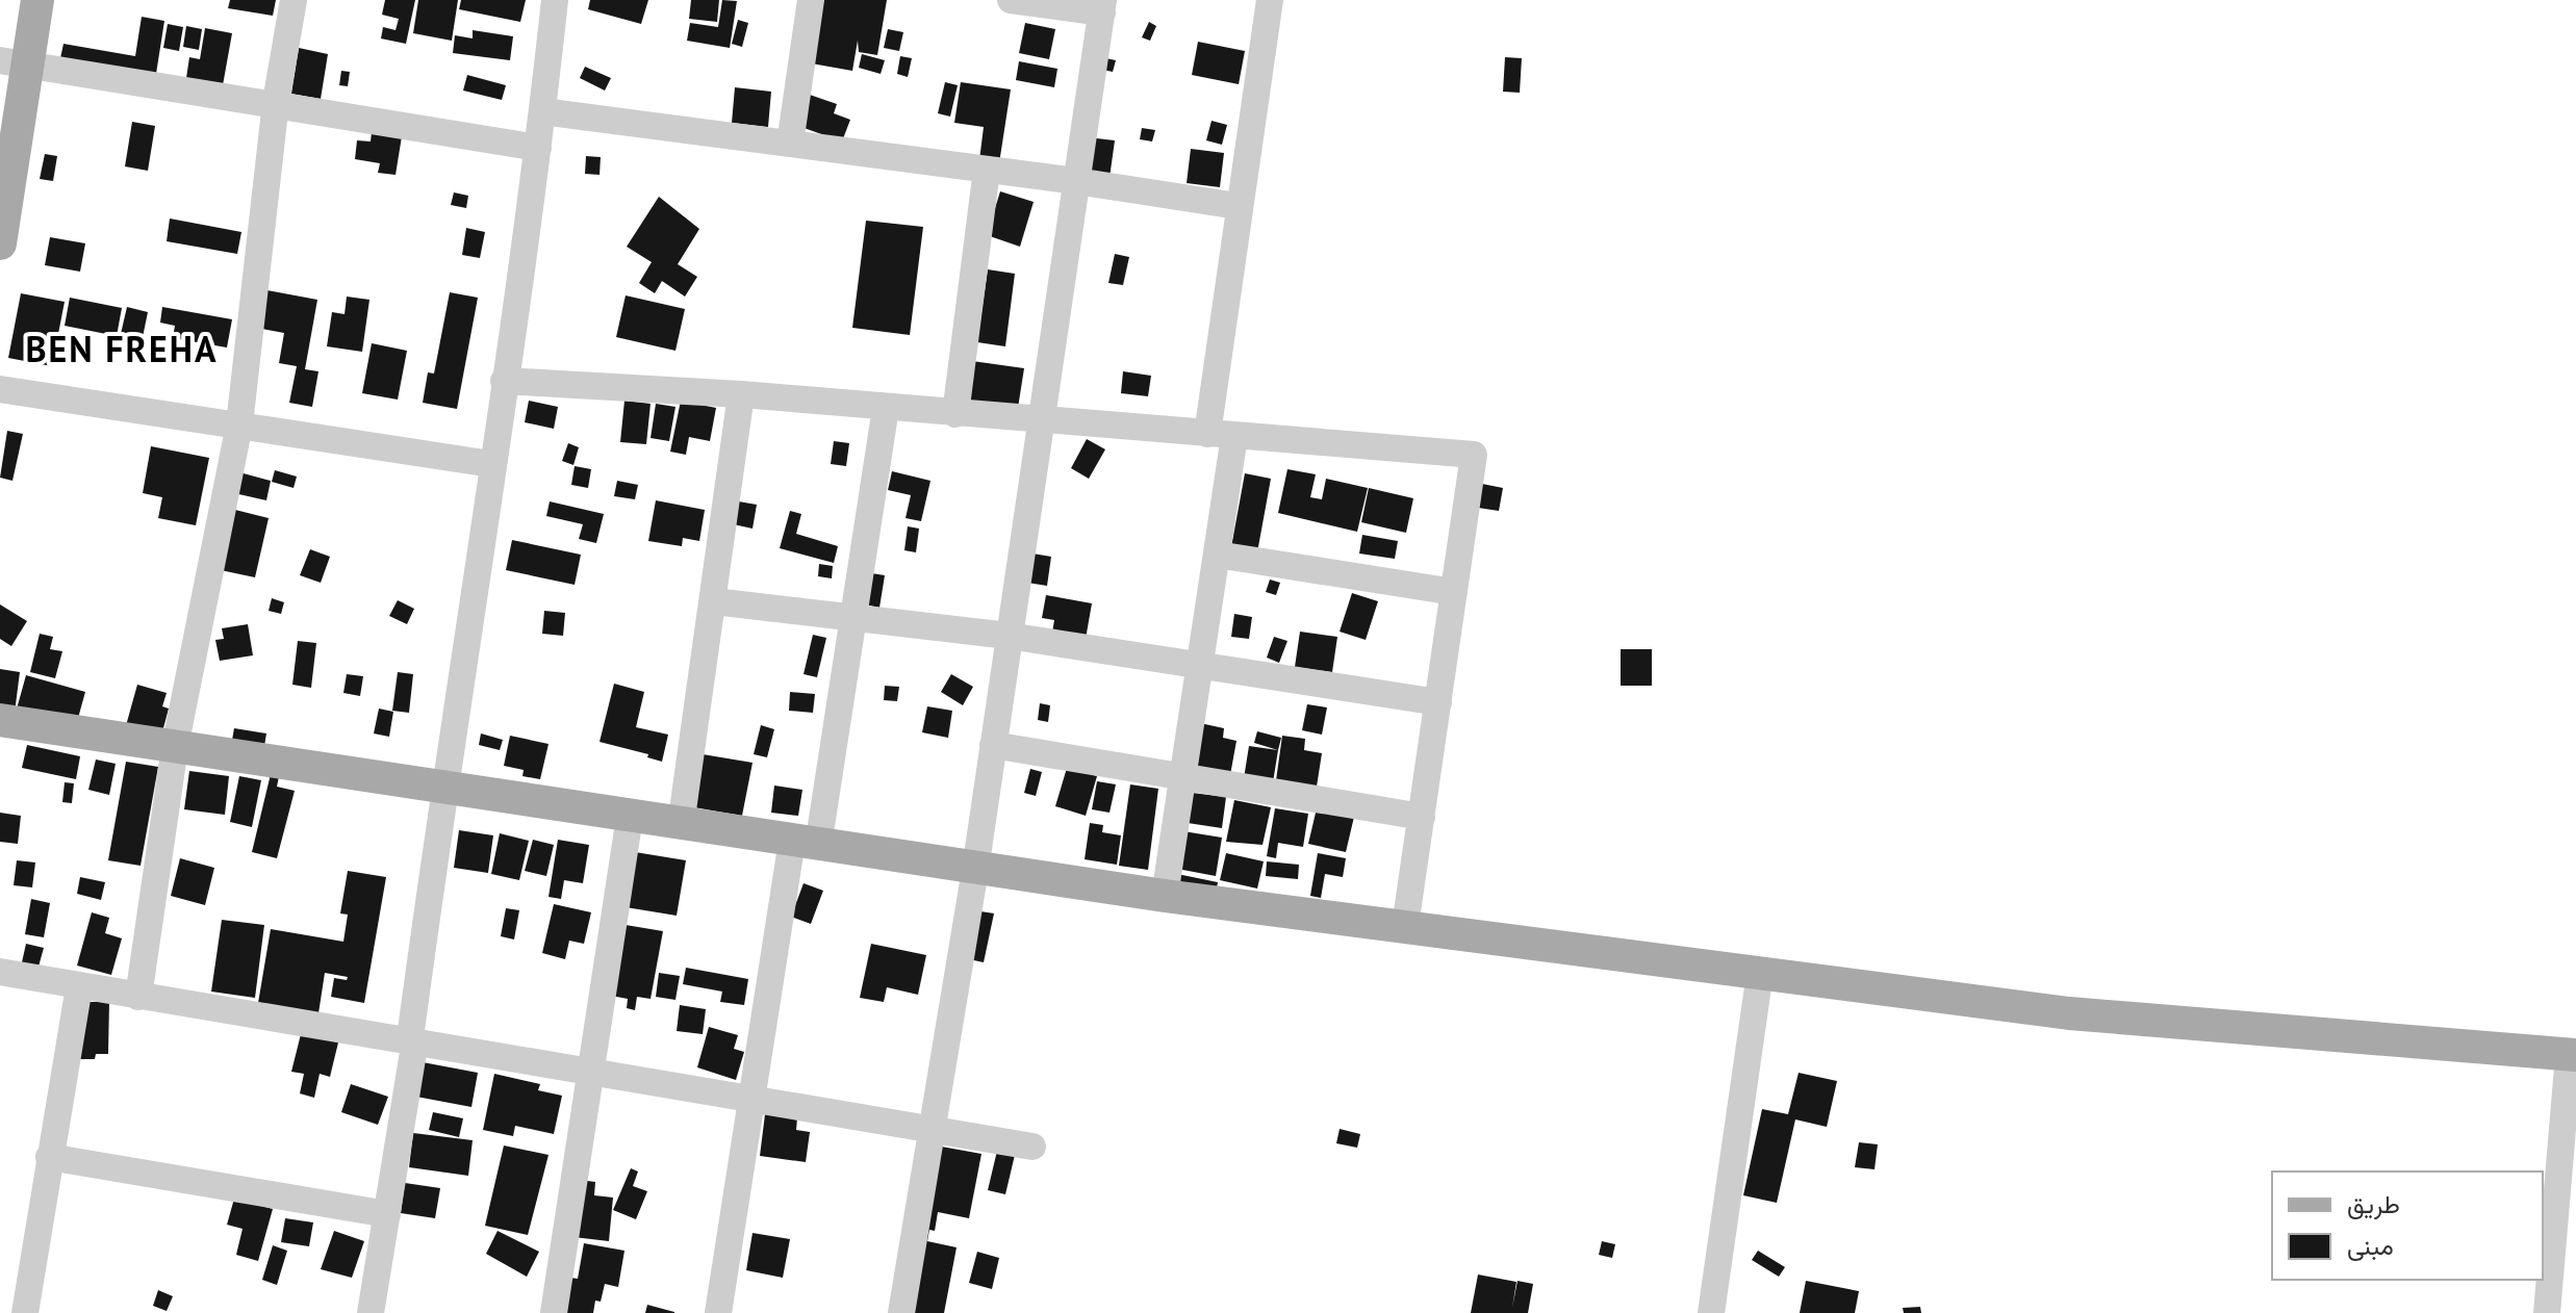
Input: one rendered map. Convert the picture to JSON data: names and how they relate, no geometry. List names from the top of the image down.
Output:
{
  "districts": ["BEN FREHA"],
  "legend": ["طريق", "مبنى"]
}
